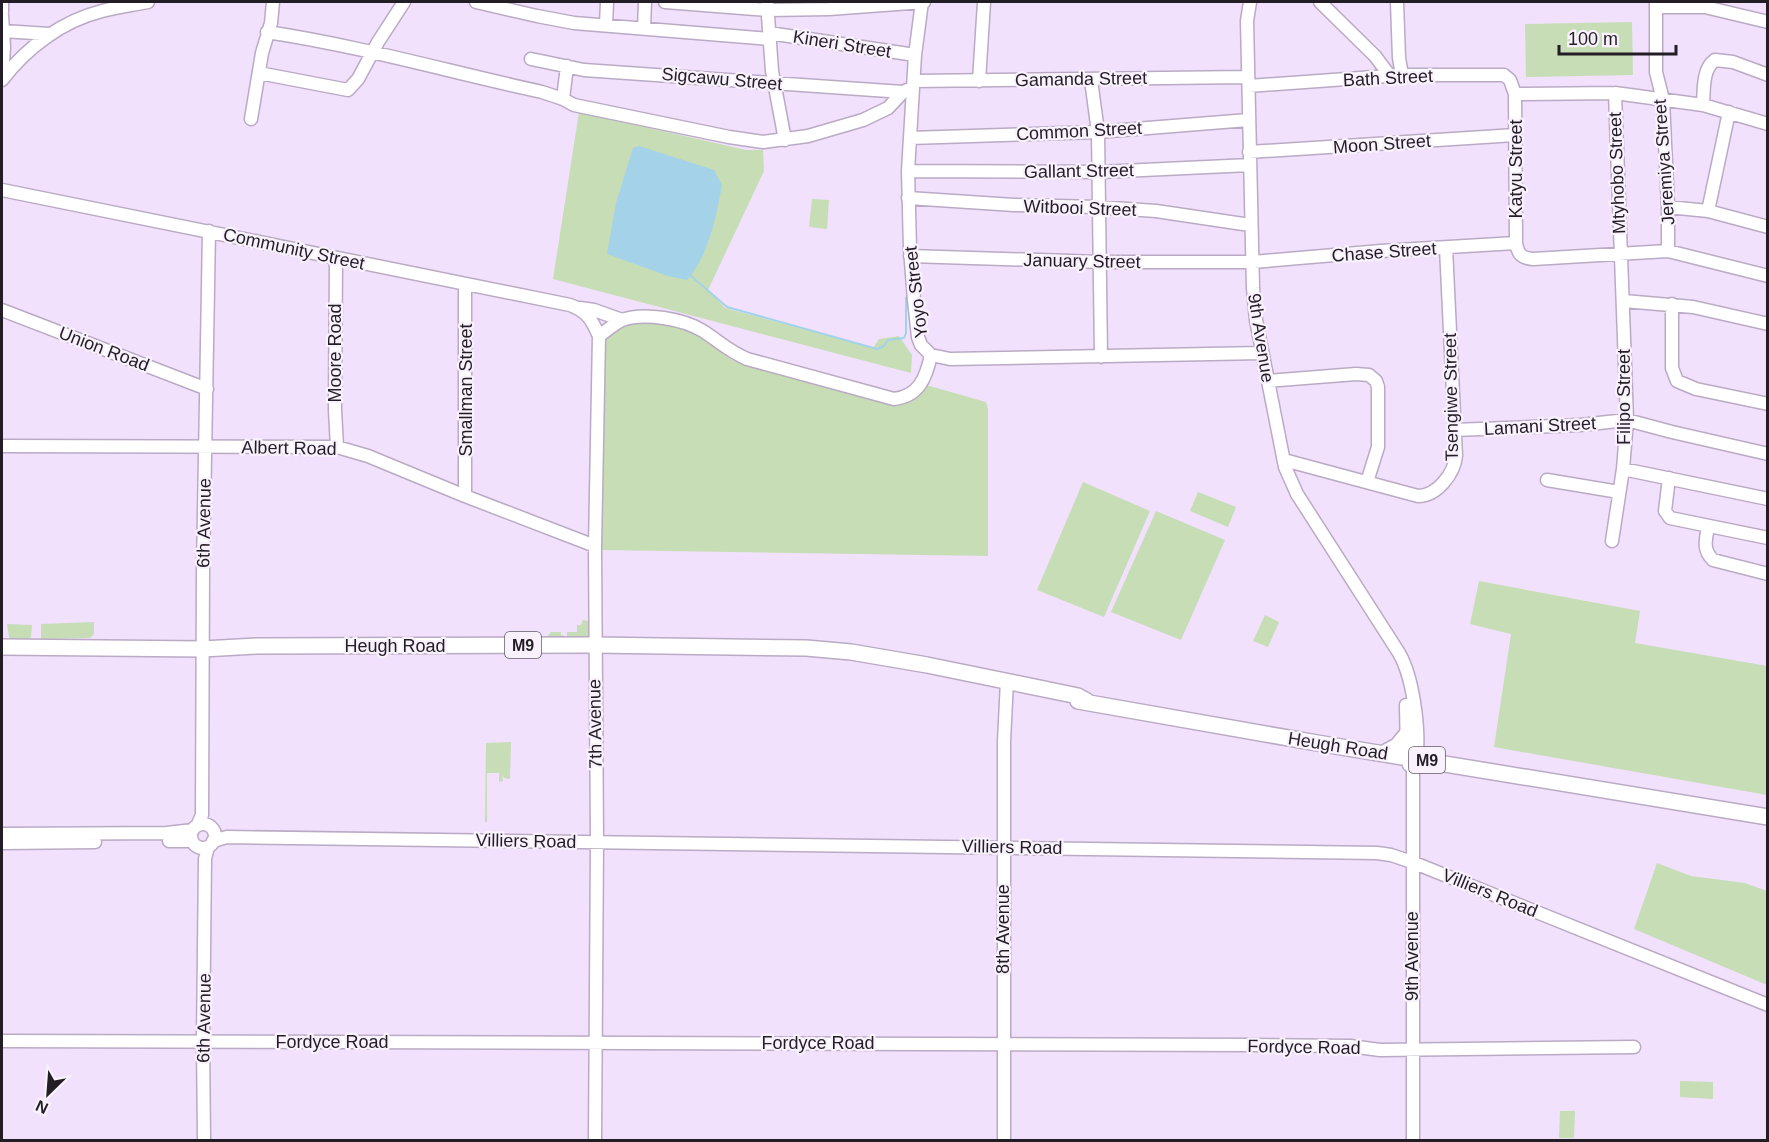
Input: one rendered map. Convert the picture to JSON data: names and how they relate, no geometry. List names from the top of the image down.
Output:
{
  "streets": {
    "main road": ["M9", "Heugh Road"],
    "street": [
      "Kineri Street",
      "Bath Street",
      "Sigcawu Street",
      "Gamanda Street",
      "Common Street",
      "Moon Street",
      "Jeremiya Street",
      "Katyu Street",
      "Gallant Street",
      "Mtyhobo Street",
      "Witbooi Street",
      "Community Street",
      "Chase Street",
      "January Street",
      "Yoyo Street",
      "9th Avenue",
      "Union Road",
      "Moore Road",
      "Smallman Street",
      "Tsengiwe Street",
      "Filipo Street",
      "Lamani Street",
      "Albert Road",
      "6th Avenue",
      "7th Avenue",
      "Villiers Road",
      "8th Avenue",
      "Fordyce Road"
    ]
  },
  "crossings": [
    ["Kineri Street", "Yoyo Street"],
    ["Bath Street", "Gamanda Street"],
    ["Bath Street", "Katyu Street"],
    ["Bath Street", "Mtyhobo Street"],
    ["Bath Street", "9th Avenue"],
    ["Sigcawu Street", "Gamanda Street"],
    ["Sigcawu Street", "Yoyo Street"],
    ["Gamanda Street", "Yoyo Street"],
    ["Gamanda Street", "9th Avenue"],
    ["Common Street", "Yoyo Street"],
    ["Common Street", "9th Avenue"],
    ["Moon Street", "Katyu Street"],
    ["Moon Street", "Gallant Street"],
    ["Moon Street", "9th Avenue"],
    ["Jeremiya Street", "Mtyhobo Street"],
    ["Katyu Street", "Mtyhobo Street"],
    ["Katyu Street", "Chase Street"],
    ["Gallant Street", "Yoyo Street"],
    ["Gallant Street", "9th Avenue"],
    ["Mtyhobo Street", "Filipo Street"],
    ["Witbooi Street", "Yoyo Street"],
    ["Witbooi Street", "9th Avenue"],
    ["Community Street", "Moore Road"],
    ["Community Street", "Smallman Street"],
    ["Community Street", "6th Avenue"],
    ["Chase Street", "January Street"],
    ["Chase Street", "9th Avenue"],
    ["Chase Street", "Tsengiwe Street"],
    ["January Street", "Yoyo Street"],
    ["January Street", "9th Avenue"],
    ["Yoyo Street", "9th Avenue"],
    ["9th Avenue", "Tsengiwe Street"],
    ["9th Avenue", "Heugh Road"],
    ["9th Avenue", "Villiers Road"],
    ["9th Avenue", "Fordyce Road"],
    ["Union Road", "6th Avenue"],
    ["Moore Road", "Albert Road"],
    ["Smallman Street", "Albert Road"],
    ["Tsengiwe Street", "Lamani Street"],
    ["Filipo Street", "Lamani Street"],
    ["Albert Road", "6th Avenue"],
    ["Albert Road", "7th Avenue"],
    ["6th Avenue", "Heugh Road"],
    ["6th Avenue", "Villiers Road"],
    ["6th Avenue", "Fordyce Road"],
    ["Heugh Road", "7th Avenue"],
    ["Heugh Road", "8th Avenue"],
    ["7th Avenue", "Villiers Road"],
    ["7th Avenue", "Fordyce Road"],
    ["Villiers Road", "8th Avenue"],
    ["8th Avenue", "Fordyce Road"]
  ],
  "scale_bar": "100 m",
  "north": "bottom left"
}
